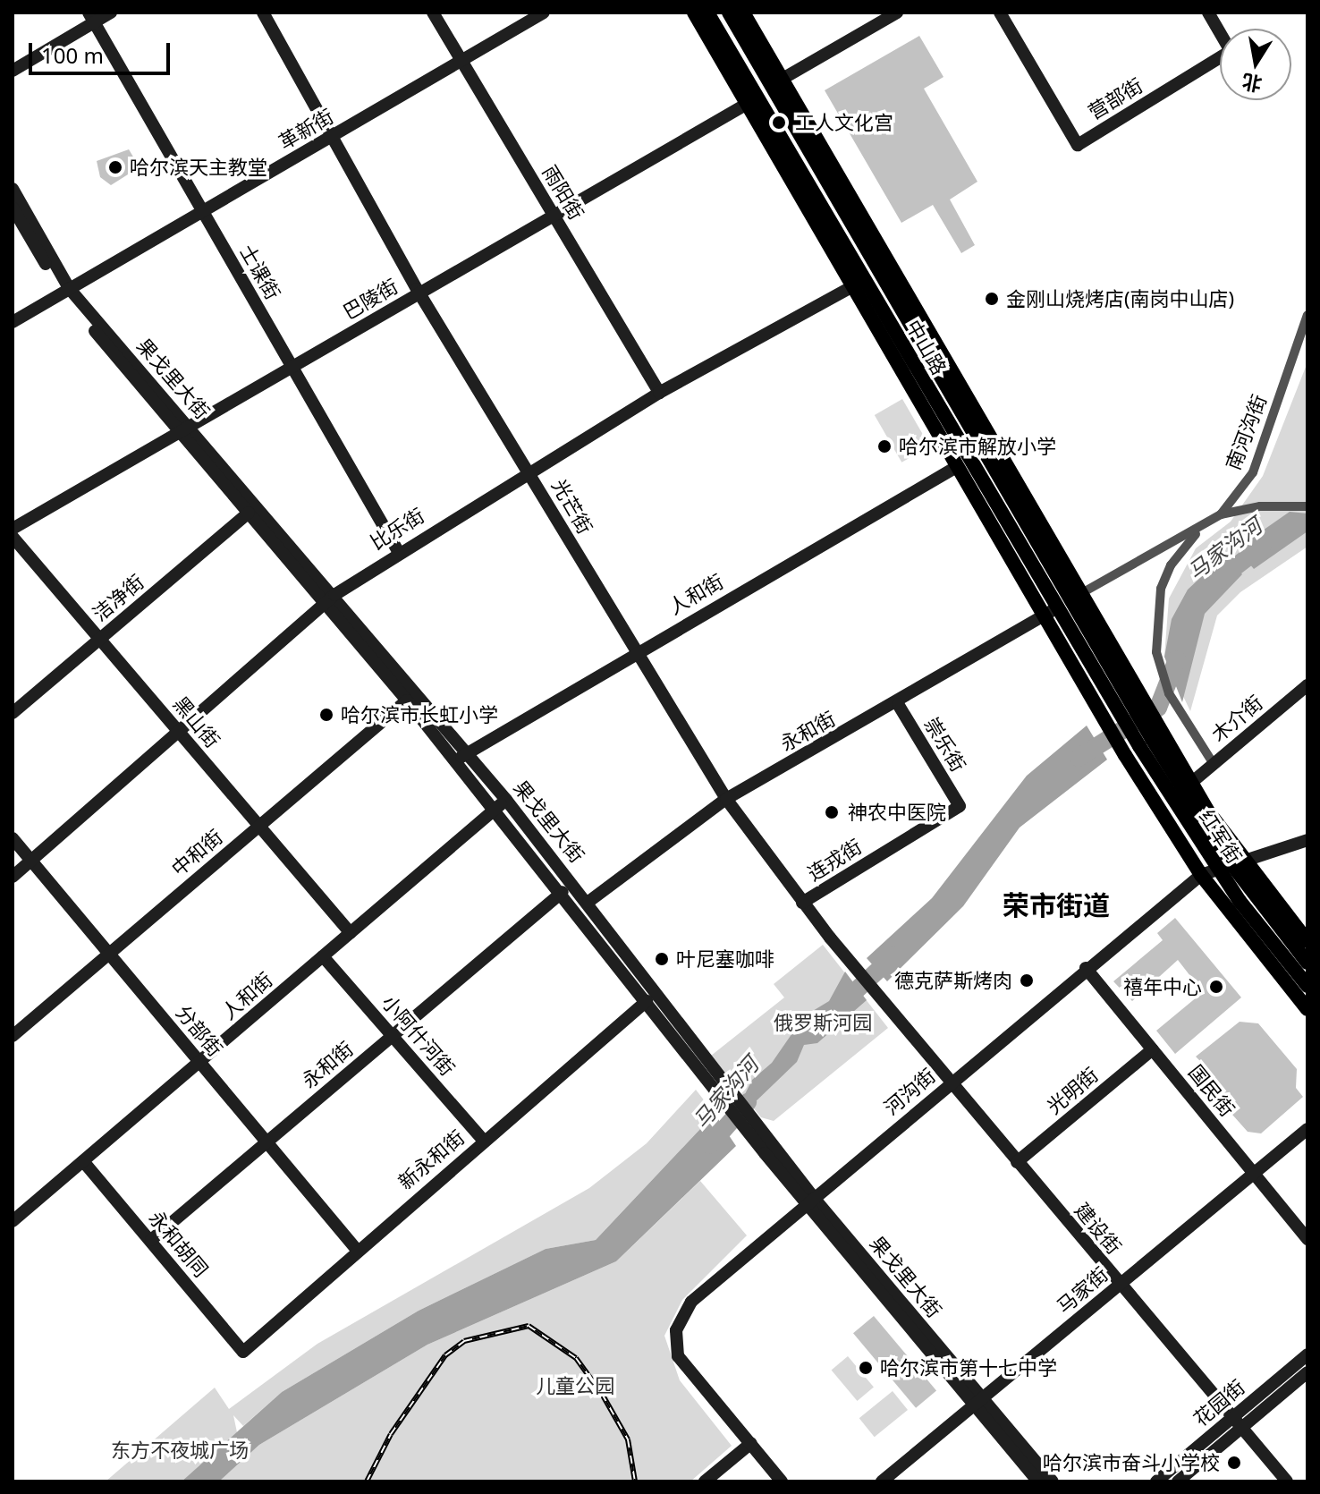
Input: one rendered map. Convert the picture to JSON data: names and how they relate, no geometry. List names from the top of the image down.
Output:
{
  "streets": {
    "main road": ["中山路", "红军街"],
    "street": [
      "营部街",
      "革新街",
      "雨阳街",
      "士课街",
      "巴陵街",
      "果戈里大街",
      "南河沟街",
      "光芒街",
      "比乐街",
      "人和街",
      "洁净街",
      "木介街",
      "黑山街",
      "永和街",
      "崇乐街",
      "中和街",
      "连戎街",
      "分部街",
      "小阿什河街",
      "光明街",
      "国民街",
      "河沟街",
      "新永和街",
      "建设街",
      "永和胡同",
      "马家街",
      "花园街"
    ]
  },
  "crossings": [
    ["革新街", "雨阳街"],
    ["革新街", "士课街"],
    ["革新街", "果戈里大街"],
    ["革新街", "光芒街"],
    ["雨阳街", "巴陵街"],
    ["雨阳街", "比乐街"],
    ["士课街", "巴陵街"],
    ["士课街", "比乐街"],
    ["巴陵街", "果戈里大街"],
    ["巴陵街", "光芒街"],
    ["中山路", "南河沟街"],
    ["中山路", "永和街"],
    ["中山路", "红军街"],
    ["果戈里大街", "比乐街"],
    ["果戈里大街", "人和街"],
    ["果戈里大街", "洁净街"],
    ["果戈里大街", "永和街"],
    ["果戈里大街", "中和街"],
    ["果戈里大街", "河沟街"],
    ["果戈里大街", "新永和街"],
    ["果戈里大街", "马家街"],
    ["光芒街", "比乐街"],
    ["光芒街", "人和街"],
    ["光芒街", "永和街"],
    ["光芒街", "连戎街"],
    ["光芒街", "建设街"],
    ["比乐街", "黑山街"],
    ["比乐街", "分部街"],
    ["人和街", "黑山街"],
    ["人和街", "分部街"],
    ["人和街", "小阿什河街"],
    ["人和街", "永和胡同"],
    ["洁净街", "黑山街"],
    ["木介街", "红军街"],
    ["黑山街", "中和街"],
    ["永和街", "崇乐街"],
    ["永和街", "红军街"],
    ["永和街", "分部街"],
    ["永和街", "小阿什河街"],
    ["永和街", "永和胡同"],
    ["崇乐街", "连戎街"],
    ["红军街", "河沟街"],
    ["中和街", "分部街"],
    ["分部街", "新永和街"],
    ["小阿什河街", "新永和街"],
    ["光明街", "国民街"],
    ["光明街", "建设街"],
    ["国民街", "河沟街"],
    ["国民街", "马家街"],
    ["河沟街", "建设街"],
    ["新永和街", "永和胡同"],
    ["建设街", "马家街"],
    ["建设街", "花园街"]
  ],
  "districts": ["荣市街道"],
  "water": ["马家沟河"],
  "parks": ["俄罗斯河园", "儿童公园", "东方不夜城广场"],
  "places": [
    "工人文化宫",
    "哈尔滨天主教堂",
    "金刚山烧烤店(南岗中山店)",
    "哈尔滨市解放小学",
    "哈尔滨市长虹小学",
    "神农中医院",
    "叶尼塞咖啡",
    "德克萨斯烤肉",
    "禧年中心",
    "哈尔滨市第十七中学",
    "哈尔滨市奋斗小学校"
  ],
  "scale_bar": "100 m",
  "north": "bottom"
}
